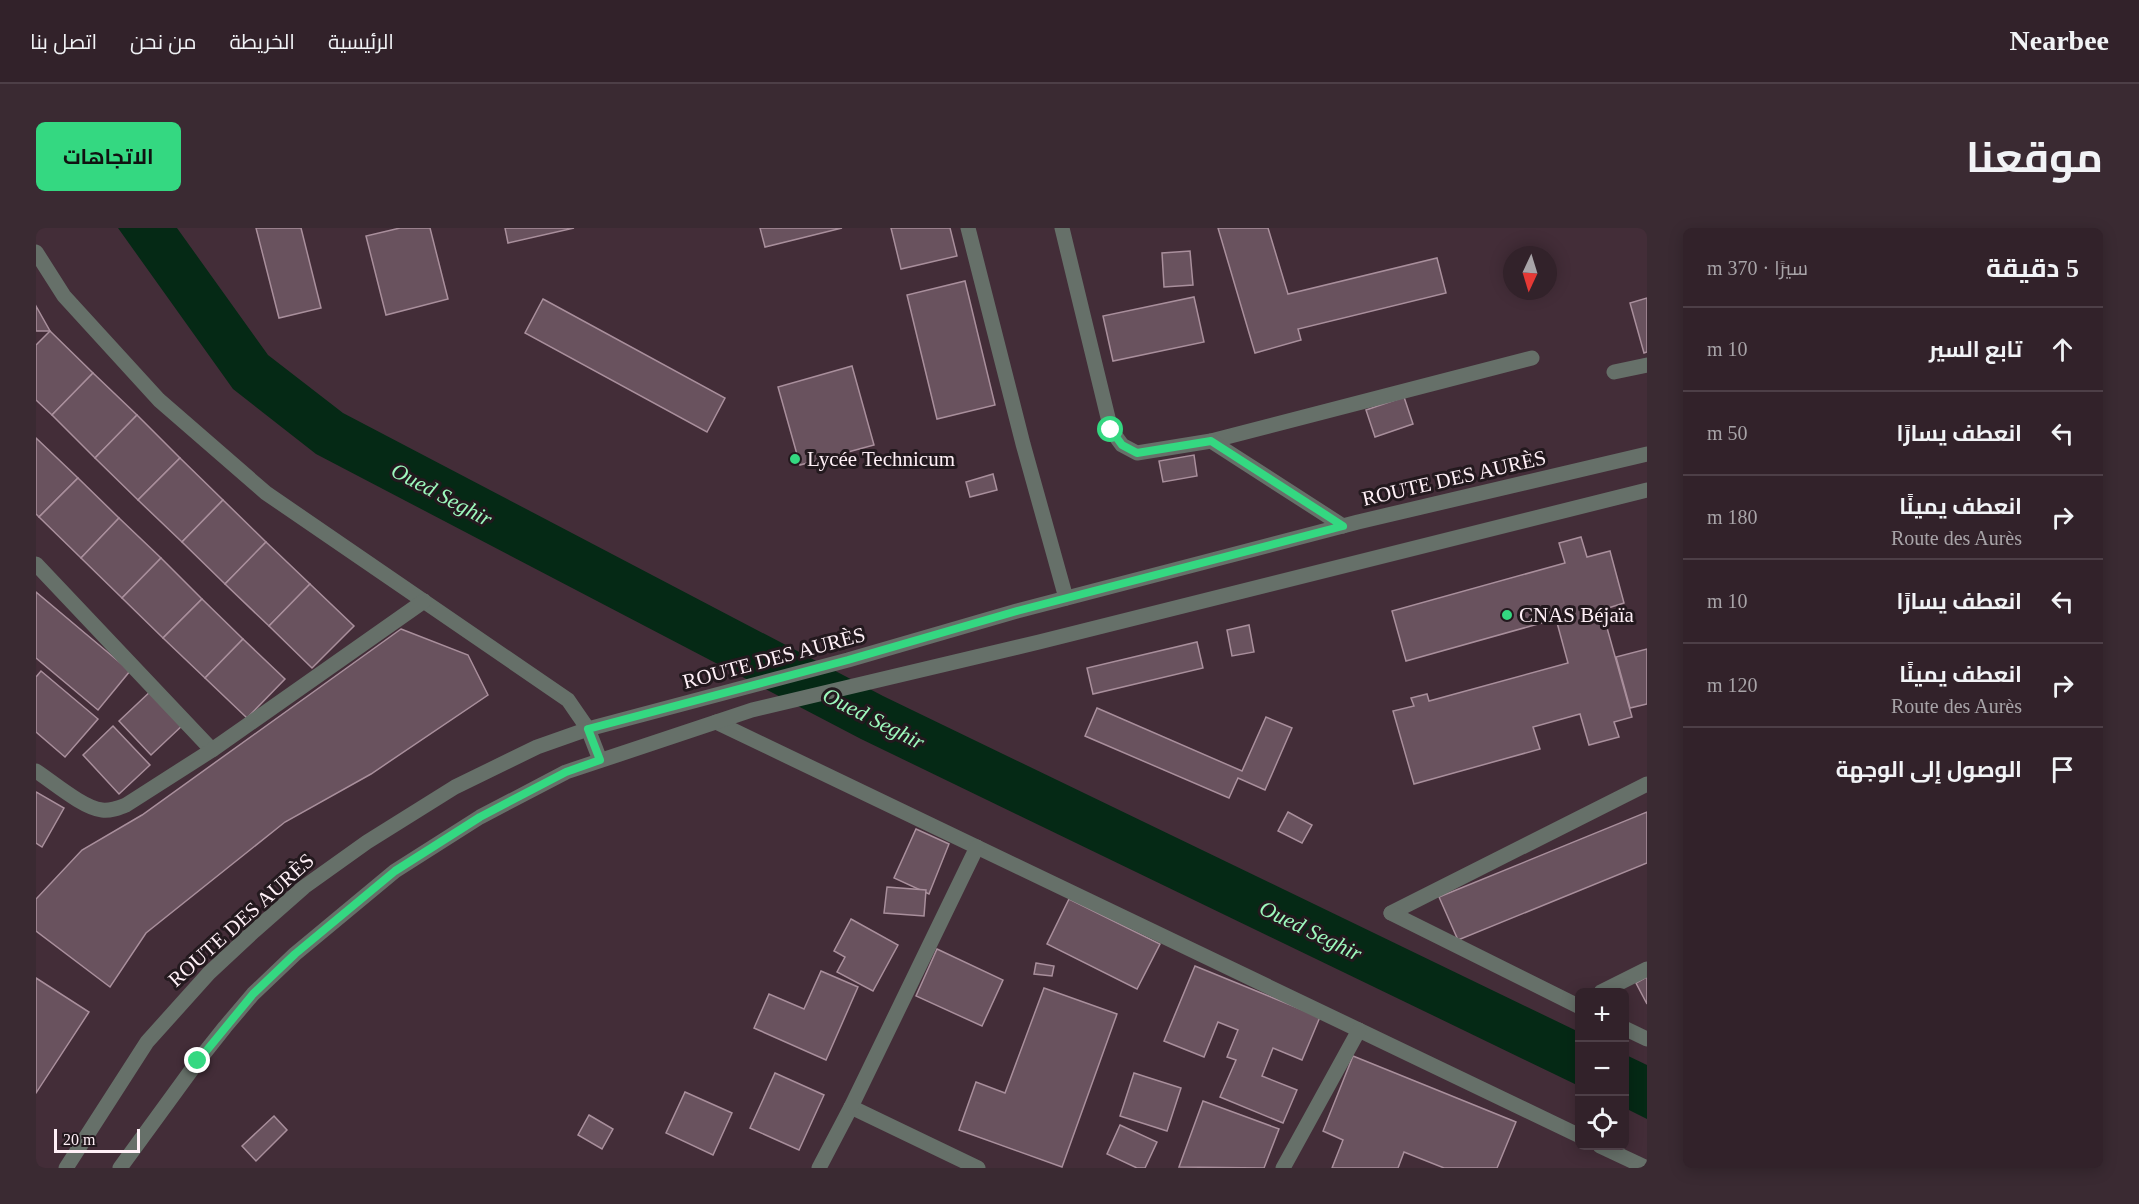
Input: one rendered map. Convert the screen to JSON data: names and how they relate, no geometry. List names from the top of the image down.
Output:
{
  "streets": {
    "street": ["ROUTE DES AURÈS"]
  },
  "water": ["Oued Seghir"],
  "places": ["Lycée Technicum", "CNAS Béjaïa"],
  "scale_bar": "20 m",
  "north": "bottom",
  "page": {
    "header": "Nearbee",
    "nav": [
      "الرئيسية",
      "الخريطة",
      "من نحن",
      "اتصل بنا"
    ],
    "title": "موقعنا",
    "buttons": "الاتجاهات",
    "heading": ["5 دقيقة", "سيرًا · 370 m"],
    "list": [
      ["تابع السير", "10 m"],
      ["انعطف يسارًا", "50 m"],
      ["انعطف يمينًا", "Route des Aurès", "180 m"],
      ["انعطف يسارًا", "10 m"],
      ["انعطف يمينًا", "Route des Aurès", "120 m"],
      "الوصول إلى الوجهة"
    ],
    "map_buttons": ["+", "−"],
    "scale": "20 m"
  }
}
